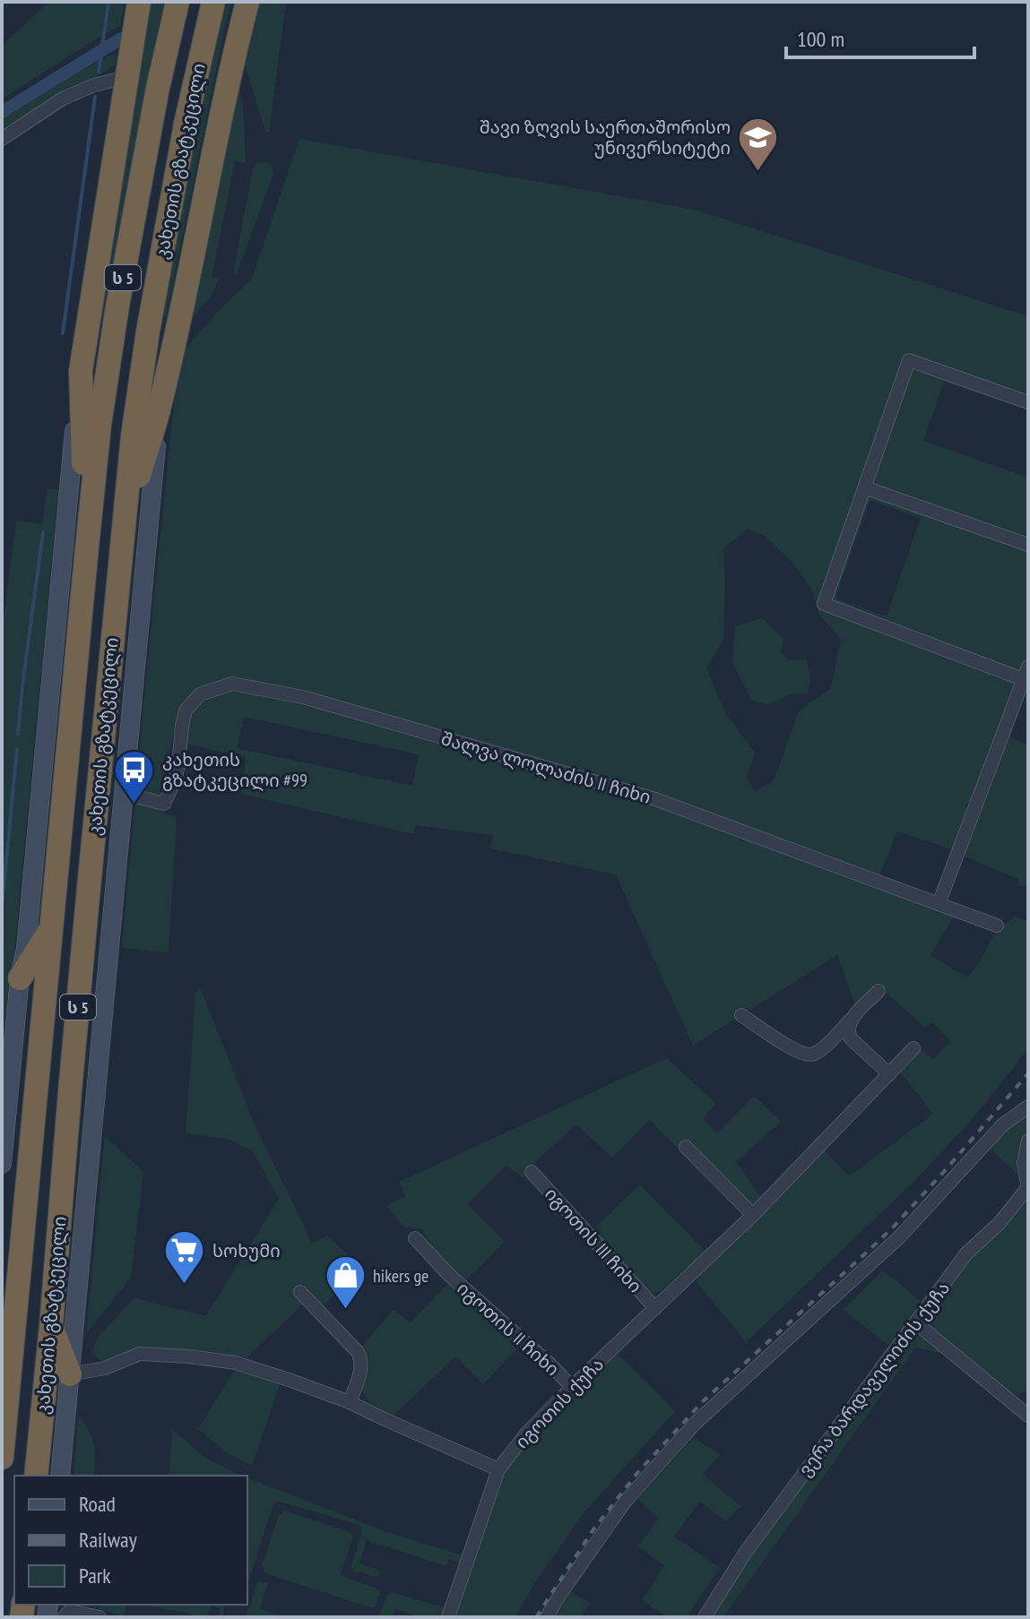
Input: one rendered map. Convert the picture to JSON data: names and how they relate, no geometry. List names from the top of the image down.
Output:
{
  "streets": {
    "highway": ["კახეთის გზატკეცილი", "ს 5"],
    "street": [
      "შალვა ლოლაძის II ჩიხი",
      "იგოთის III ჩიხი",
      "იგოთის II ჩიხი",
      "ვერა ბარდაველიძის ქუჩა",
      "იგოთის ქუჩა"
    ]
  },
  "crossings": [
    ["კახეთის გზატკეცილი", "შალვა ლოლაძის II ჩიხი"],
    ["იგოთის III ჩიხი", "იგოთის ქუჩა"],
    ["იგოთის II ჩიხი", "იგოთის ქუჩა"]
  ],
  "places": {
    "school or university": ["შავი ზღვის საერთაშორისო უნივერსიტეტი"],
    "bus stop": ["კახეთის გზატკეცილი #99"],
    "supermarket": ["სოხუმი"],
    "shop": ["hikers ge"]
  },
  "legend": ["Road", "Railway", "Park"],
  "scale_bar": "100 m"
}
